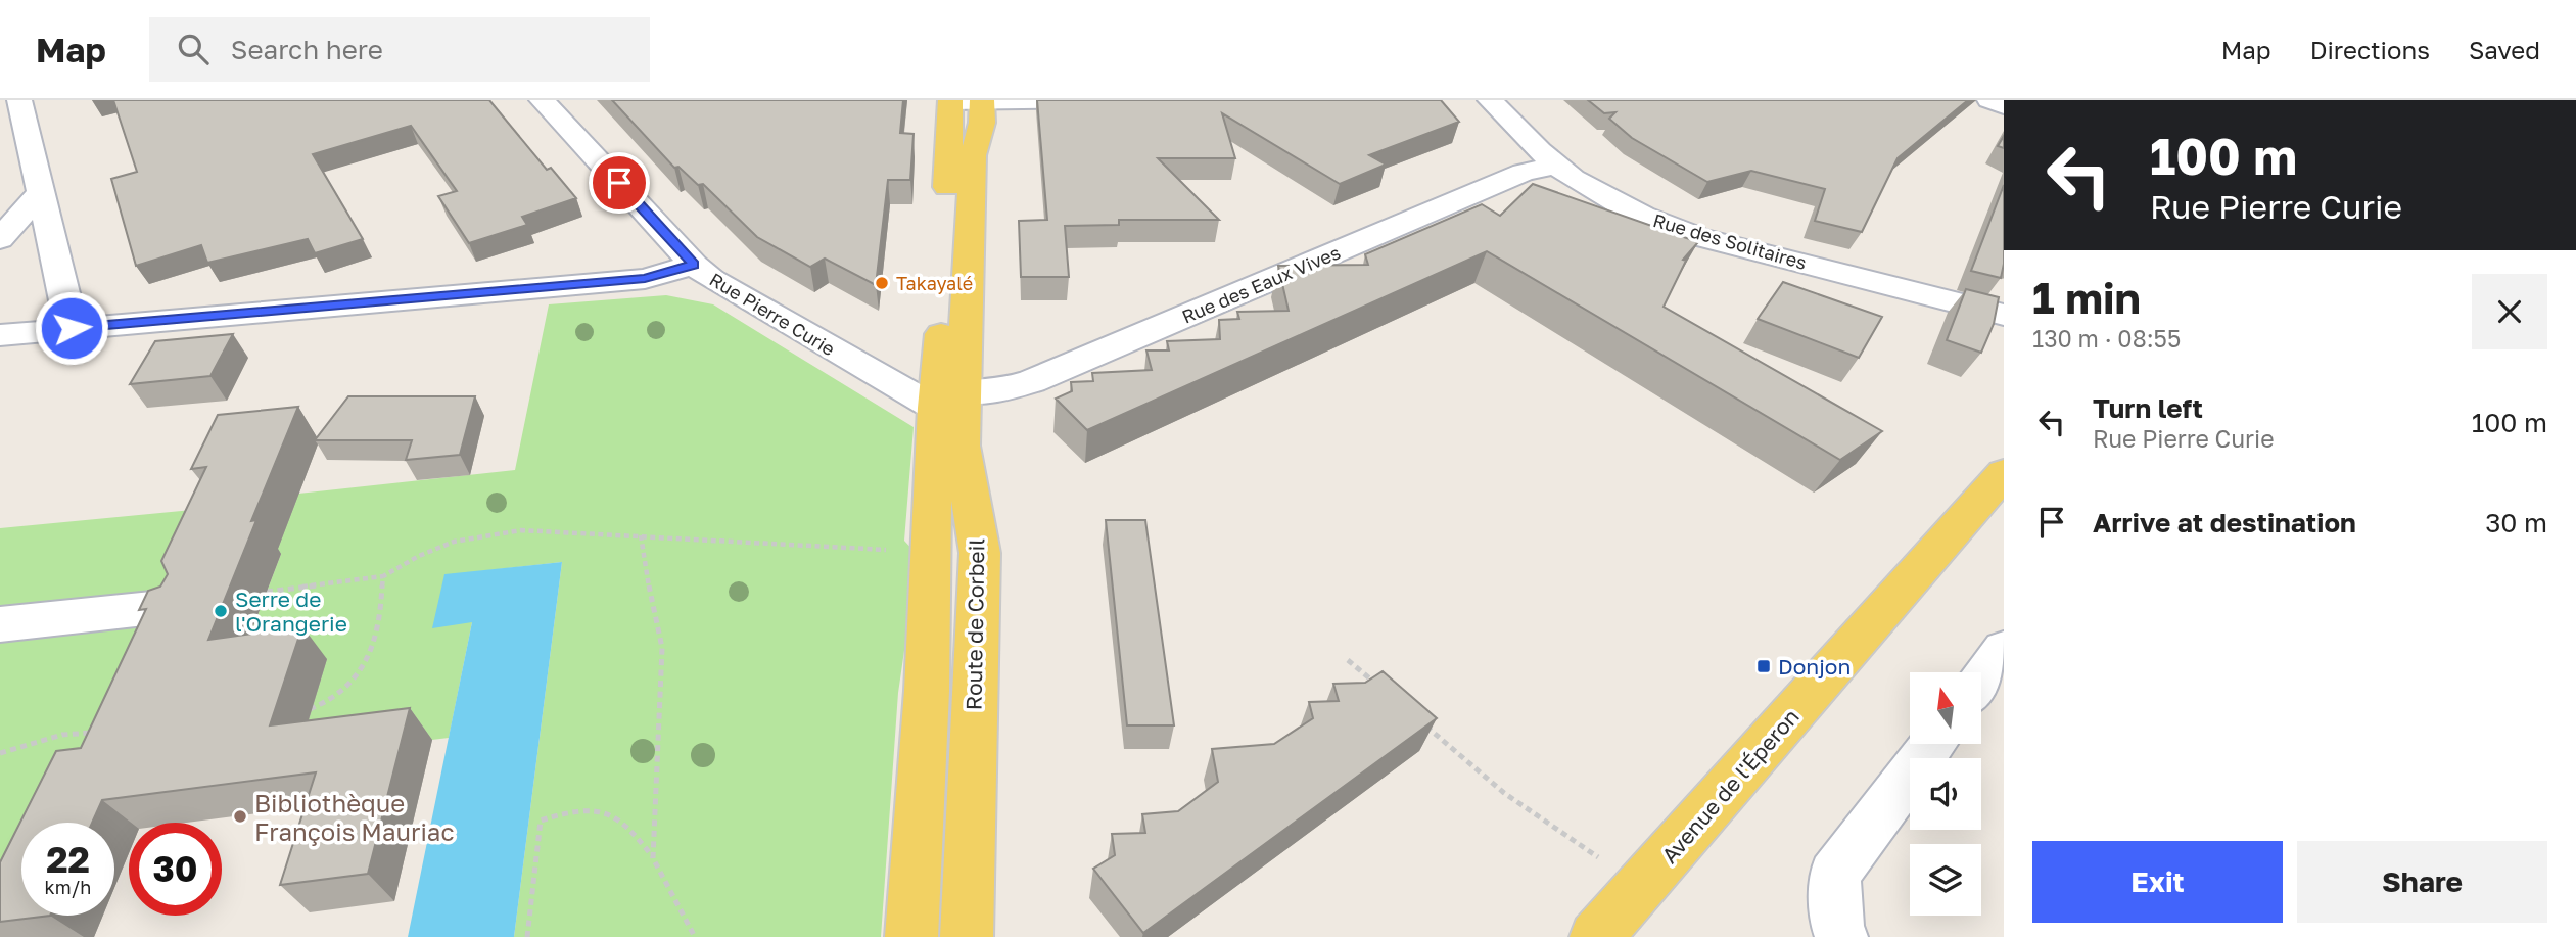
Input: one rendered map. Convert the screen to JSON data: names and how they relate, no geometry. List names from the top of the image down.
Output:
{
  "streets": {
    "main road": ["Route de Corbeil", "Avenue de l'Éperon"],
    "street": ["Rue des Solitaires", "Rue des Eaux Vives", "Rue Pierre Curie"]
  },
  "crossings": [
    ["Rue des Solitaires", "Rue des Eaux Vives"],
    ["Rue des Eaux Vives", "Rue Pierre Curie"],
    ["Rue des Eaux Vives", "Route de Corbeil"],
    ["Rue Pierre Curie", "Route de Corbeil"]
  ],
  "places": {
    "other": ["Takayalé", "Serre de l'Orangerie", "Bibliothèque François Mauriac"],
    "transit": ["Donjon"]
  },
  "north": "top",
  "page": {
    "header": "Map",
    "search": "Search here",
    "nav": ["Map", "Directions", "Saved"],
    "turn": ["100 m", "Rue Pierre Curie"],
    "heading": ["1 min", "130 m · 08:55"],
    "list": [
      {
        "name": "Turn left",
        "note": "Rue Pierre Curie",
        "value": "100 m"
      },
      {
        "name": "Arrive at destination",
        "value": "30 m"
      }
    ],
    "speed": "22 km/h",
    "limit": "30",
    "buttons": ["Exit", "Share"]
  }
}
